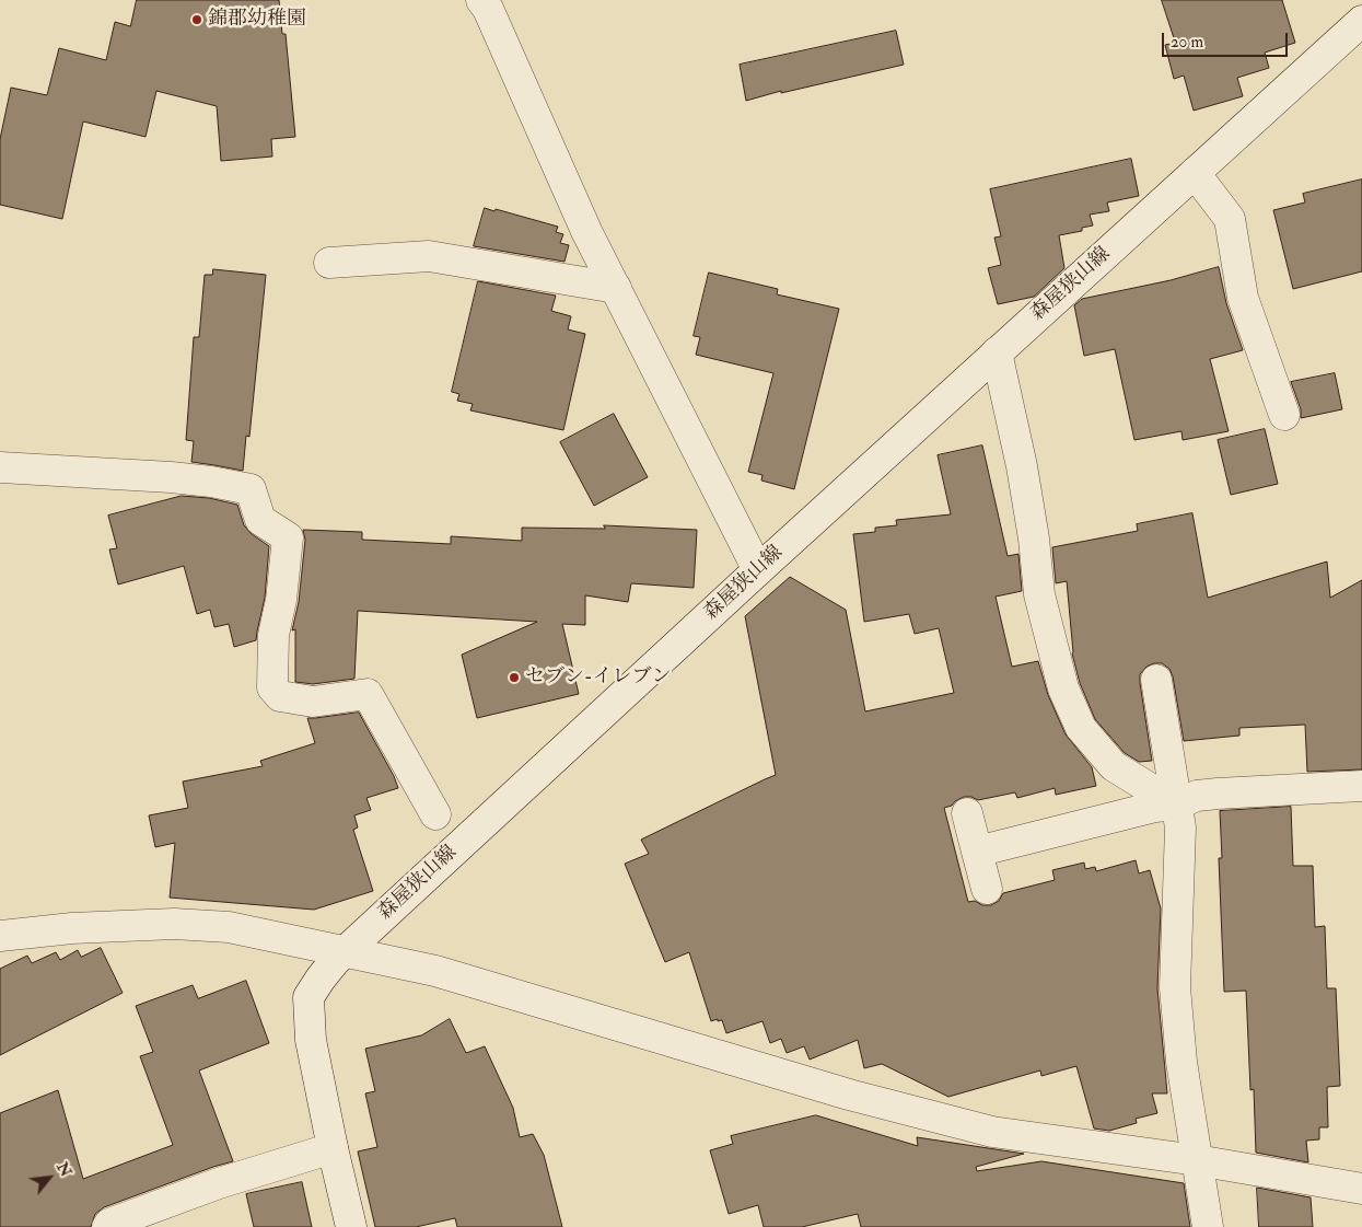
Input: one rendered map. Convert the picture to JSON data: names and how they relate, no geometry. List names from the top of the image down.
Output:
{
  "streets": {
    "street": ["森屋狭山線"]
  },
  "places": ["錦郡幼稚園", "セブン-イレブン"],
  "scale_bar": "20 m",
  "north": "top right"
}
